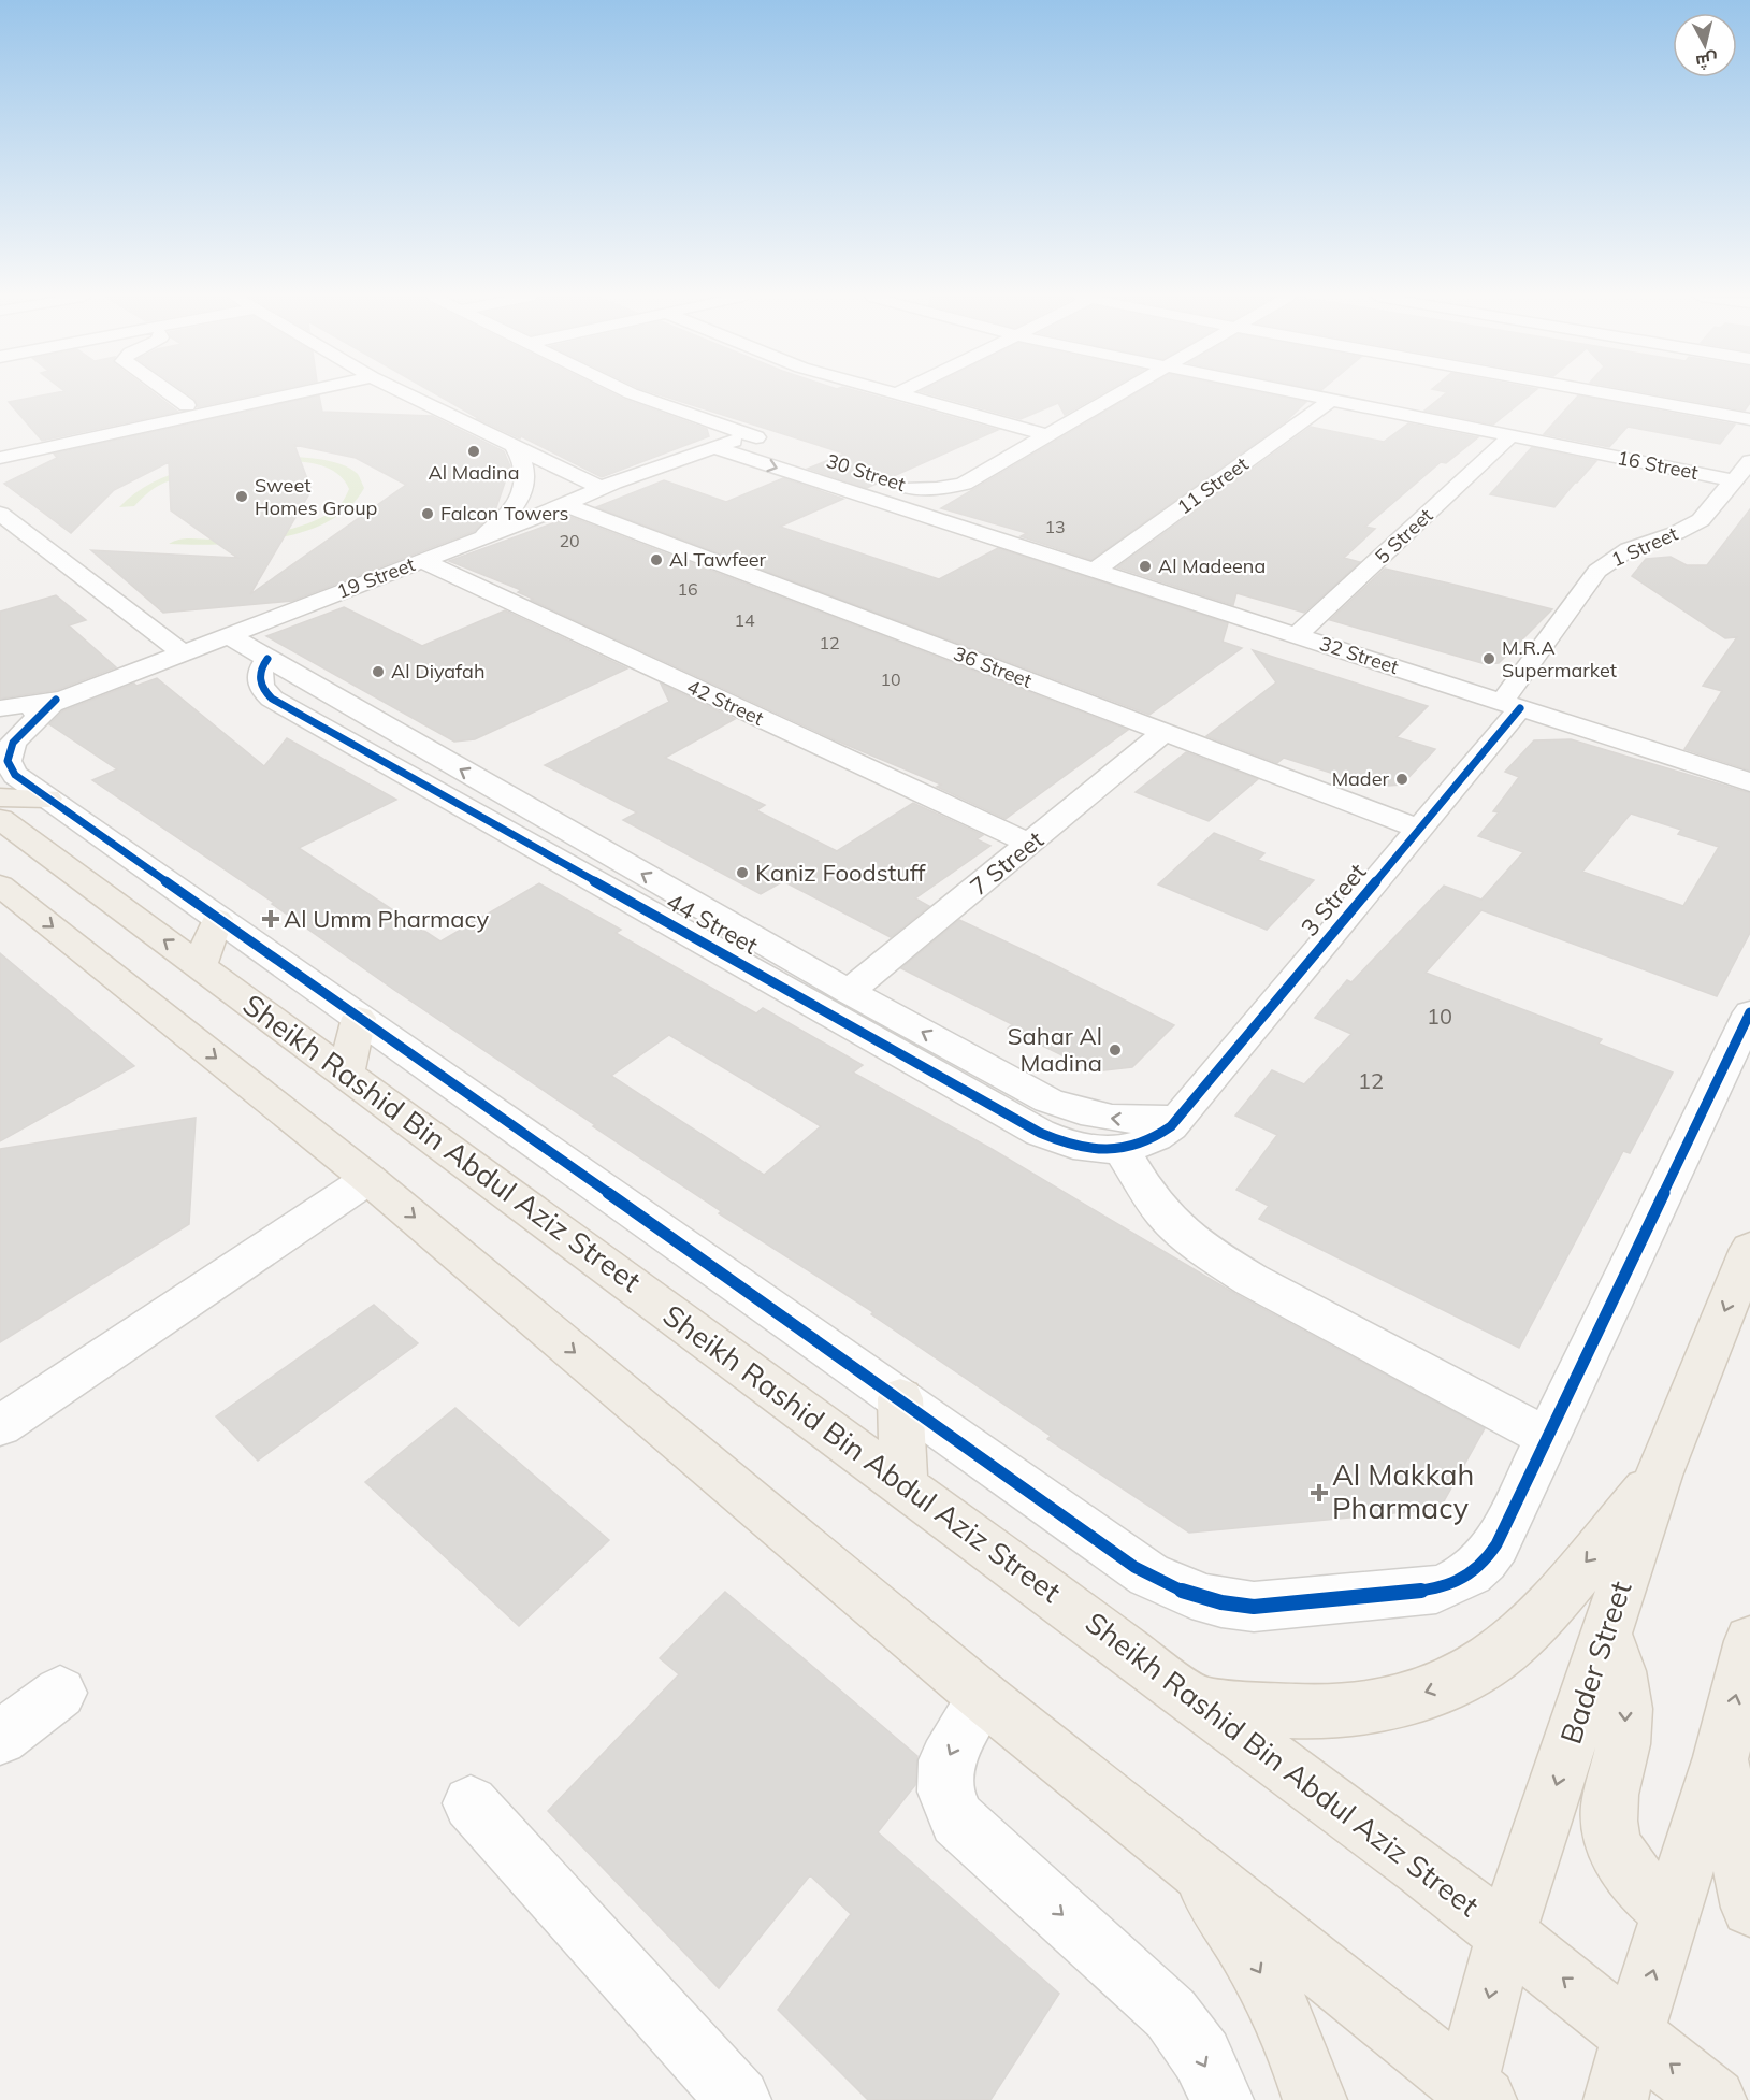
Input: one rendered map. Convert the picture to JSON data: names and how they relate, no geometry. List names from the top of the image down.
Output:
{
  "streets": {
    "main road": ["Sheikh Rashid Bin Abdul Aziz Street", "Bader Street"],
    "street": [
      "16 Street",
      "30 Street",
      "11 Street",
      "5 Street",
      "1 Street",
      "19 Street",
      "32 Street",
      "36 Street",
      "42 Street",
      "7 Street",
      "3 Street",
      "44 Street"
    ]
  },
  "crossings": [
    ["16 Street", "11 Street"],
    ["16 Street", "5 Street"],
    ["16 Street", "1 Street"],
    ["30 Street", "19 Street"],
    ["30 Street", "32 Street"],
    ["11 Street", "32 Street"],
    ["5 Street", "32 Street"],
    ["1 Street", "32 Street"],
    ["1 Street", "3 Street"],
    ["19 Street", "36 Street"],
    ["19 Street", "42 Street"],
    ["19 Street", "44 Street"],
    ["32 Street", "3 Street"],
    ["36 Street", "7 Street"],
    ["36 Street", "3 Street"],
    ["42 Street", "7 Street"],
    ["7 Street", "44 Street"],
    ["3 Street", "44 Street"],
    ["Sheikh Rashid Bin Abdul Aziz Street", "Bader Street"]
  ],
  "places": {
    "other": [
      "Al Madina",
      "Sweet Homes Group",
      "Falcon Towers",
      "Al Tawfeer",
      "Al Madeena",
      "M.R.A Supermarket",
      "Al Diyafah",
      "Mader",
      "Kaniz Foodstuff",
      "Sahar Al Madina"
    ],
    "health": ["Al Umm Pharmacy", "Al Makkah Pharmacy"]
  },
  "house_numbers": [
    "13",
    "20",
    "16",
    "14",
    "12",
    "10",
    "10",
    "12"
  ],
  "north": "bottom"
}
